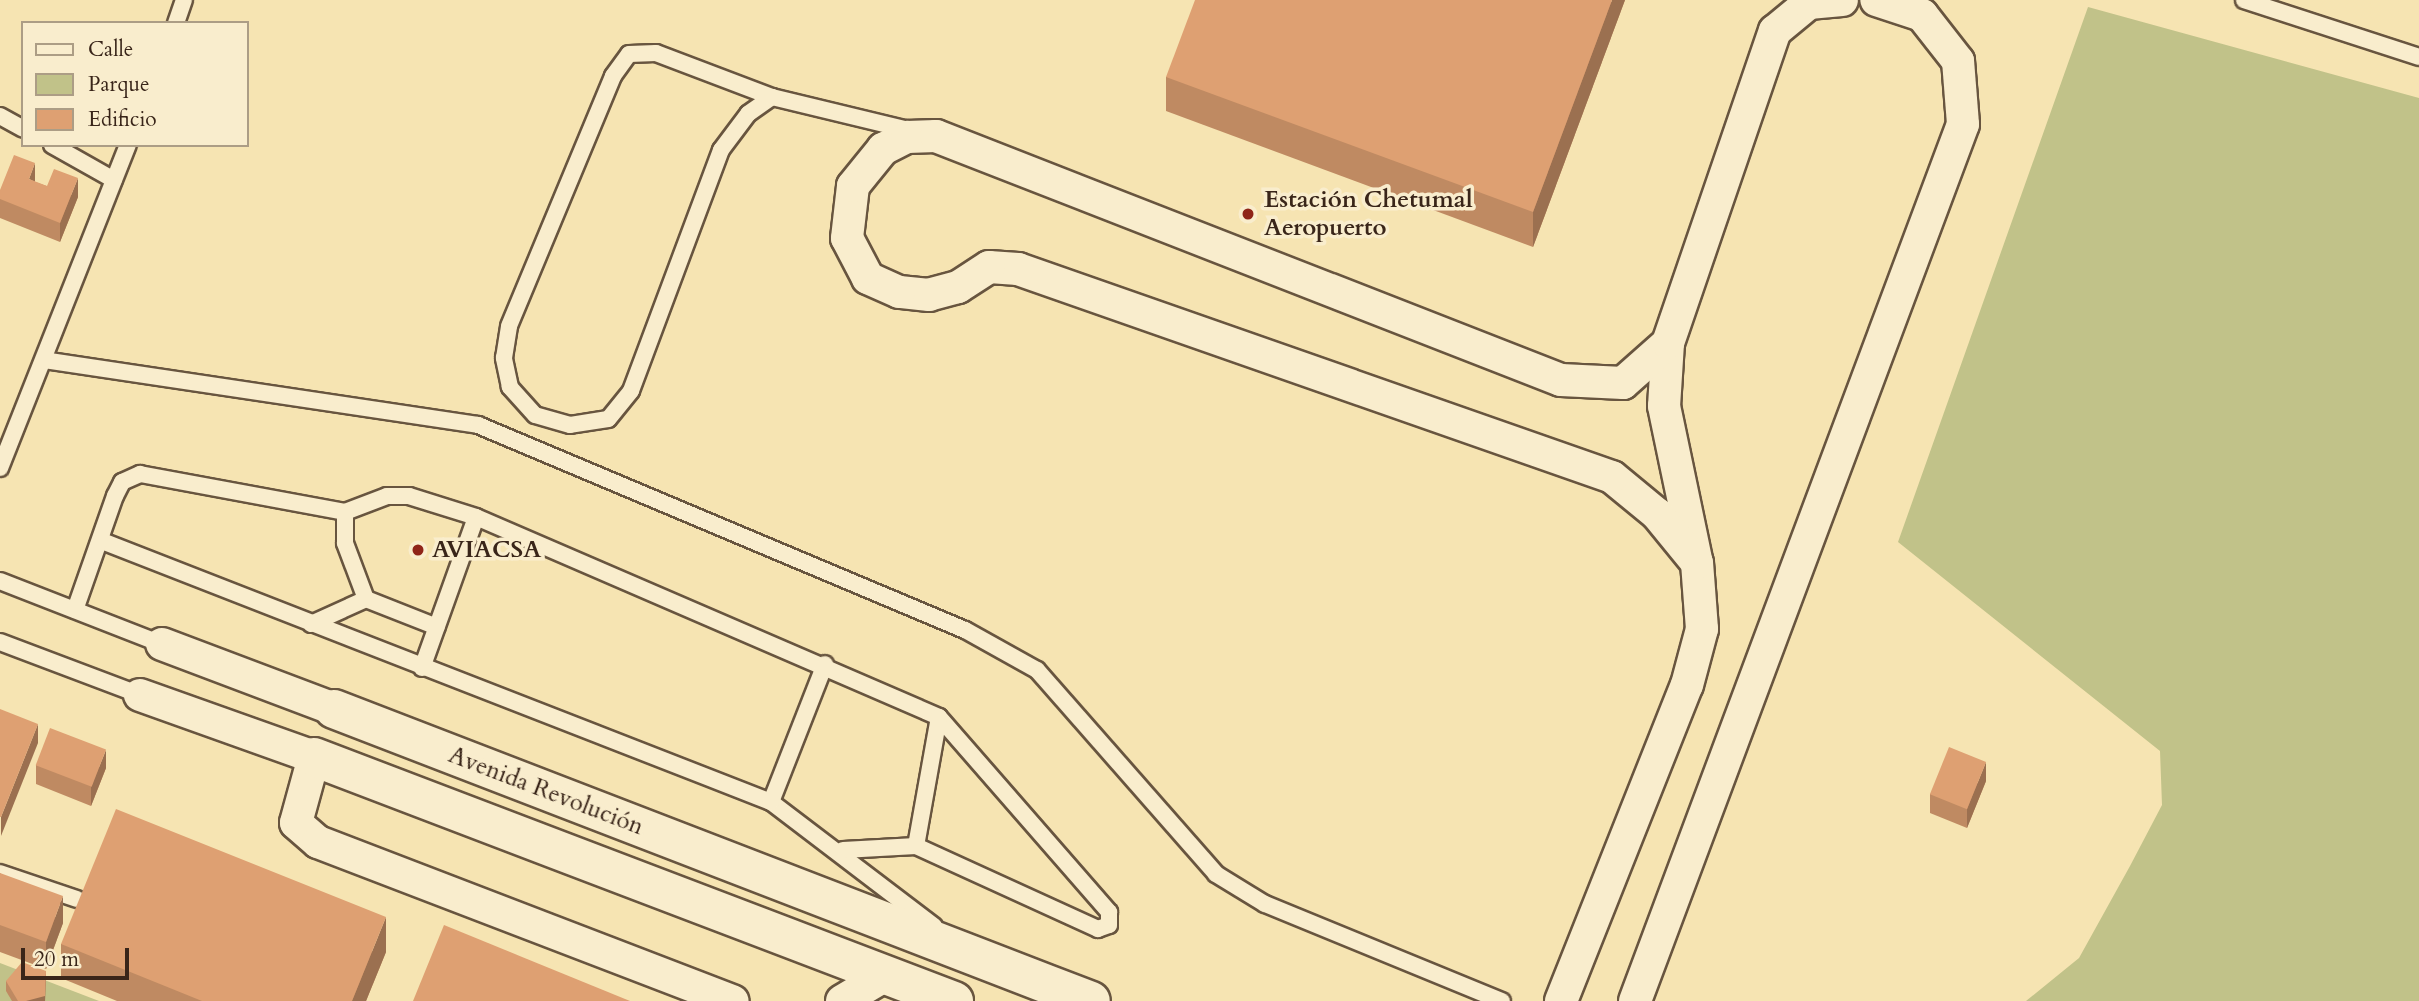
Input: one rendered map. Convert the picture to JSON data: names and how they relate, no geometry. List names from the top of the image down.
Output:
{
  "streets": {
    "street": ["Avenida Revolución"]
  },
  "places": ["Estación Chetumal Aeropuerto", "AVIACSA"],
  "legend": ["Calle", "Parque", "Edificio"],
  "scale_bar": "20 m"
}
